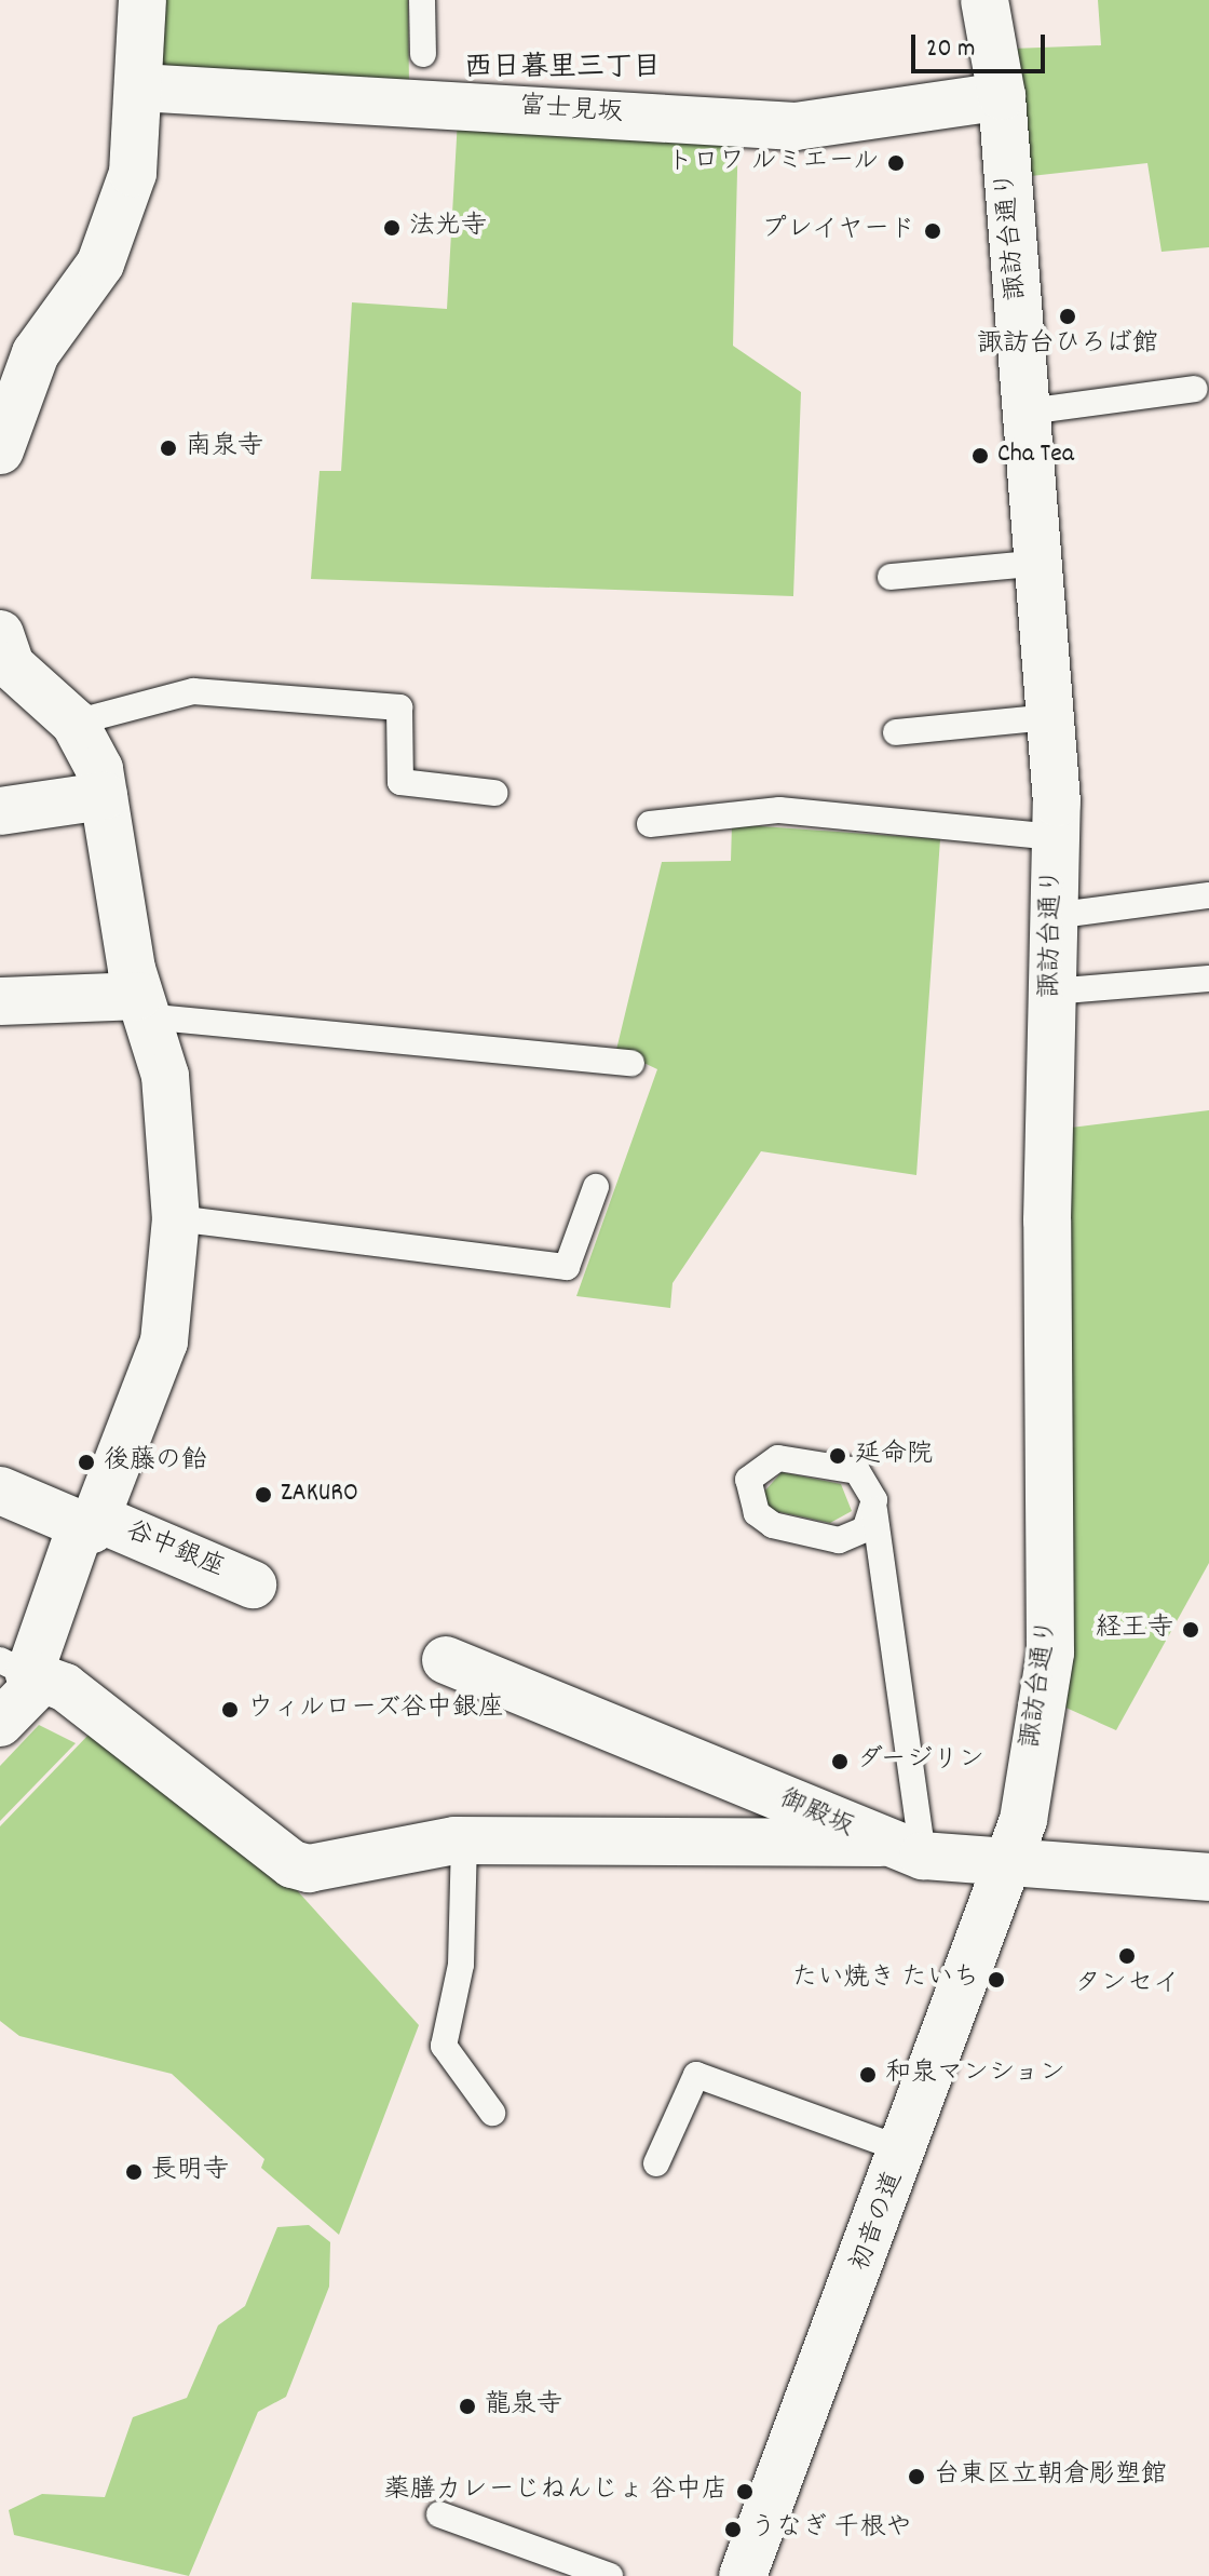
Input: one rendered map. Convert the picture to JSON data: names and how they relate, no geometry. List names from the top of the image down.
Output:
{
  "streets": {
    "street": [
      "富士見坂",
      "諏訪台通り",
      "谷中銀座",
      "御殿坂",
      "初音の道"
    ]
  },
  "crossings": [
    ["富士見坂", "諏訪台通り"],
    ["諏訪台通り", "御殿坂"],
    ["諏訪台通り", "初音の道"],
    ["御殿坂", "初音の道"]
  ],
  "districts": ["西日暮里三丁目"],
  "places": [
    "トロワ ルミエール",
    "法光寺",
    "プレイヤード",
    "諏訪台ひろば館",
    "南泉寺",
    "Cha Tea",
    "延命院",
    "後藤の飴",
    "ZAKURO",
    "経王寺",
    "ウィルローズ谷中銀座",
    "ダージリン",
    "タンセイ",
    "たい焼き たいち",
    "和泉マンション",
    "長明寺",
    "龍泉寺",
    "台東区立朝倉彫塑館",
    "薬膳カレーじねんじょ 谷中店",
    "うなぎ 千根や"
  ],
  "scale_bar": "20 m"
}
